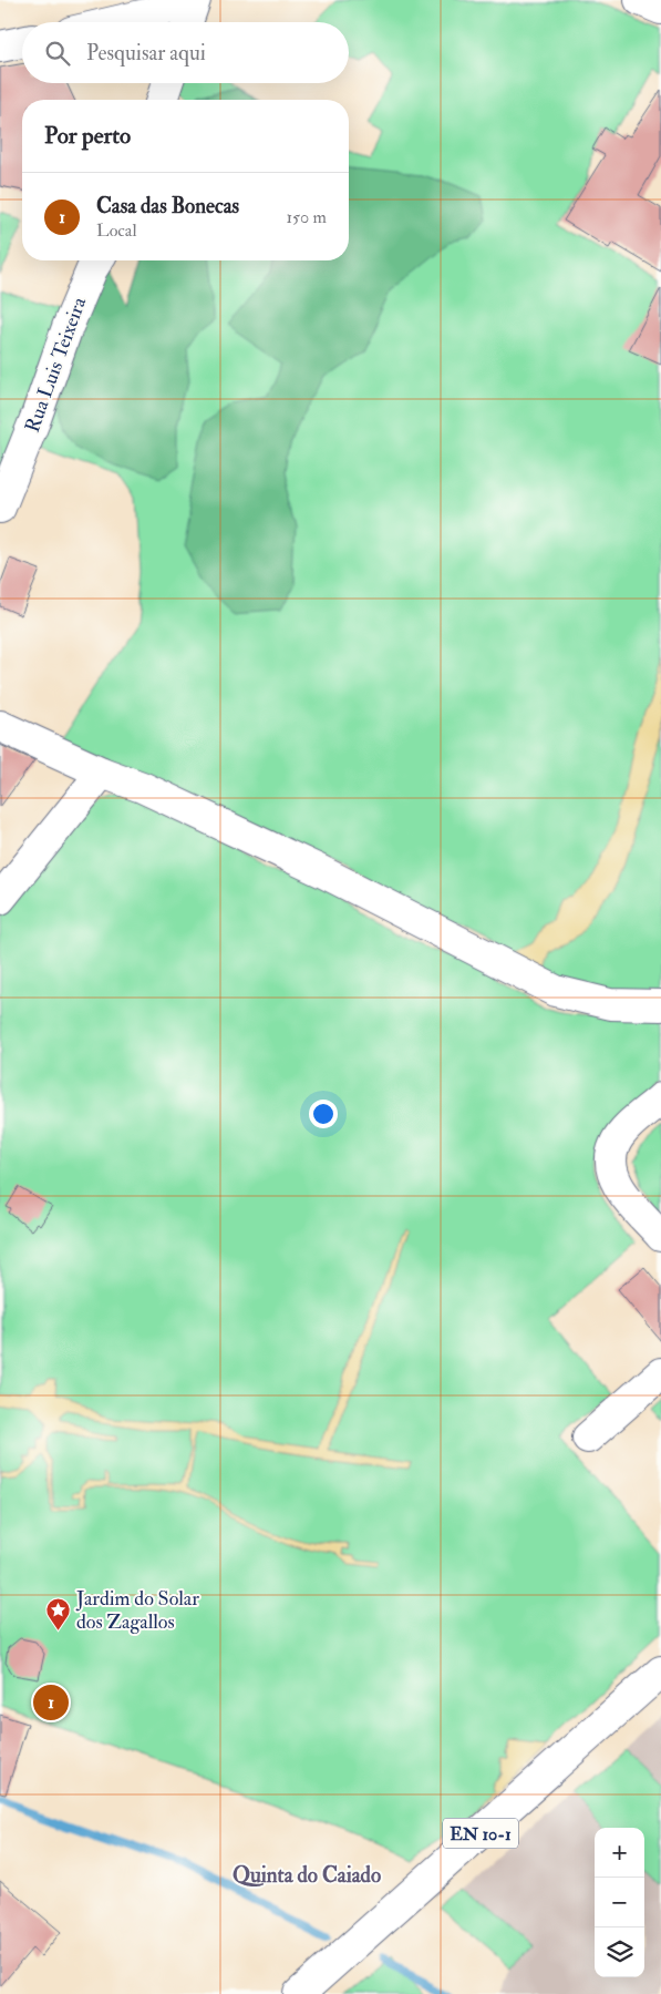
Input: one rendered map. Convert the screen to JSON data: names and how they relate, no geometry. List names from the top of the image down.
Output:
{
  "streets": {
    "street": ["Rua Luis Teixeira", "EN 10-1"]
  },
  "districts": ["Quinta do Caiado"],
  "places": {
    "place": ["Jardim do Solar dos Zagallos"]
  },
  "page": {
    "search": "Pesquisar aqui",
    "heading": "Por perto",
    "list": [
      {
        "mark": "1",
        "name": "Casa das Bonecas",
        "note": "Local",
        "value": "150 m"
      }
    ],
    "pins": "1",
    "map_buttons": ["+", "−"]
  }
}
